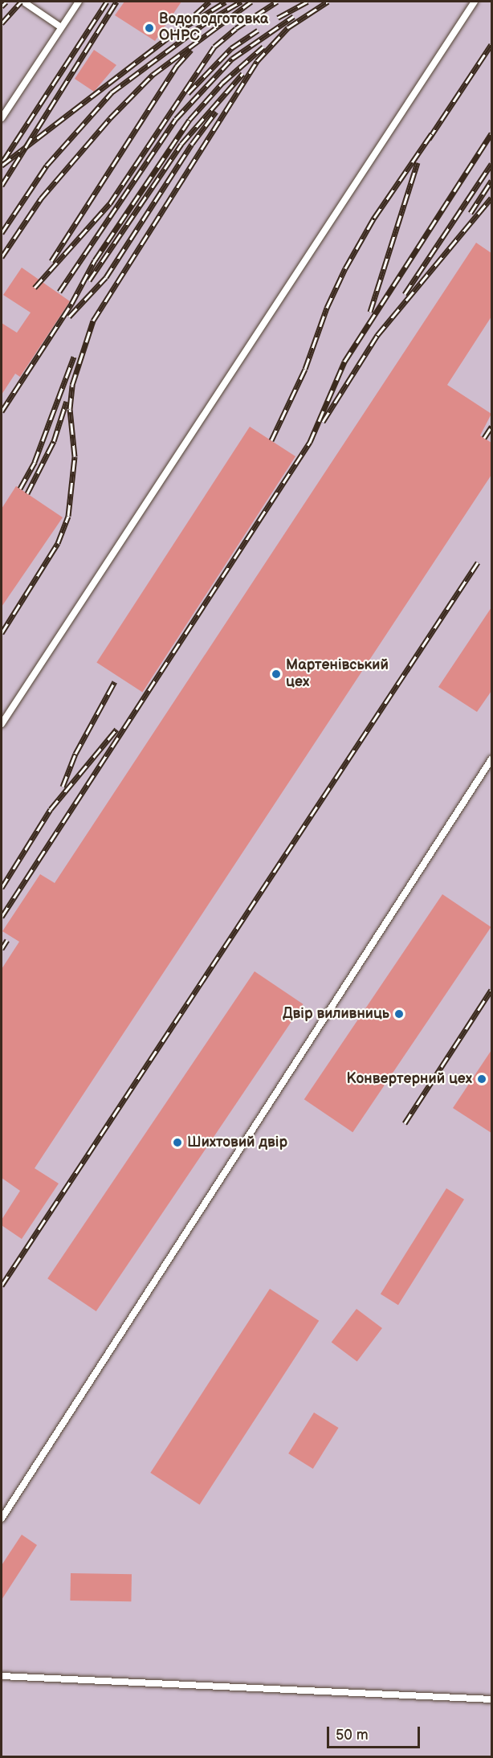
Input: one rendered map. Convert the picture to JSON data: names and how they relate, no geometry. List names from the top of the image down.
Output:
{
  "places": [
    "Водоподготовка ОНРС",
    "Мартенівський цех",
    "Двір виливниць",
    "Конвертерний цех",
    "Шихтовий двір"
  ],
  "scale_bar": "50 m"
}
